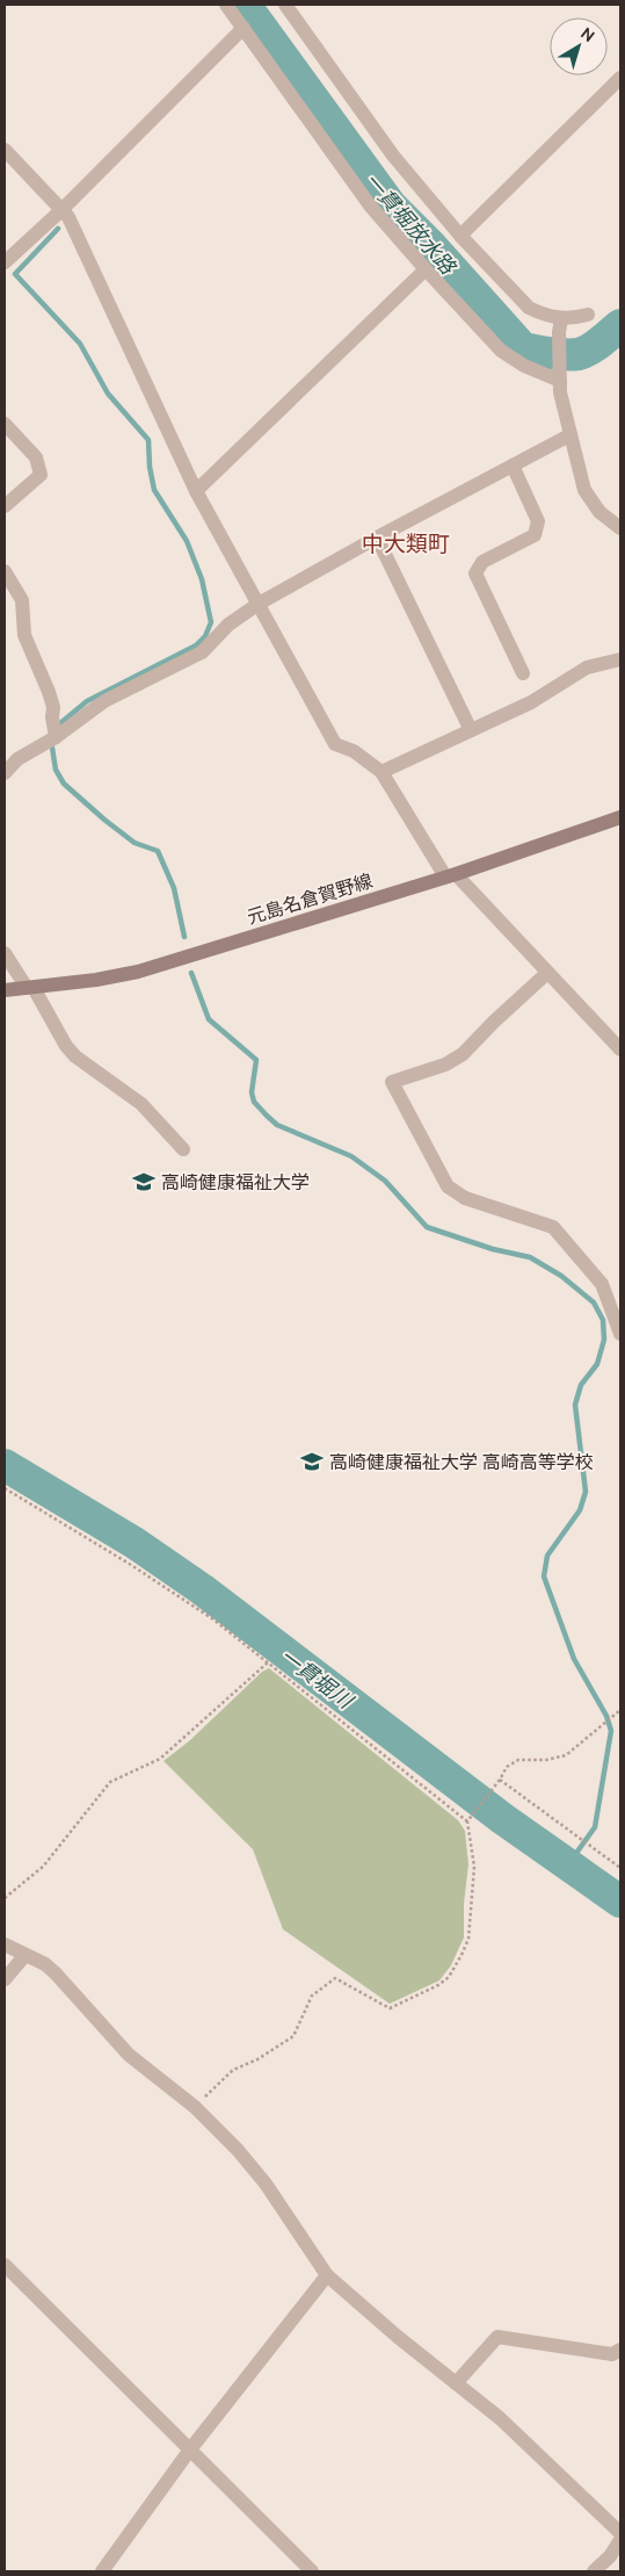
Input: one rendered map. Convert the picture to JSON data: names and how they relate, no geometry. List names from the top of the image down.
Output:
{
  "streets": {
    "main road": ["元島名倉賀野線"]
  },
  "districts": ["中大類町"],
  "water": ["一貫堀放水路", "一貫堀川"],
  "places": {
    "school or university": ["高崎健康福祉大学", "高崎健康福祉大学 高崎高等学校"]
  },
  "north": "top right"
}
